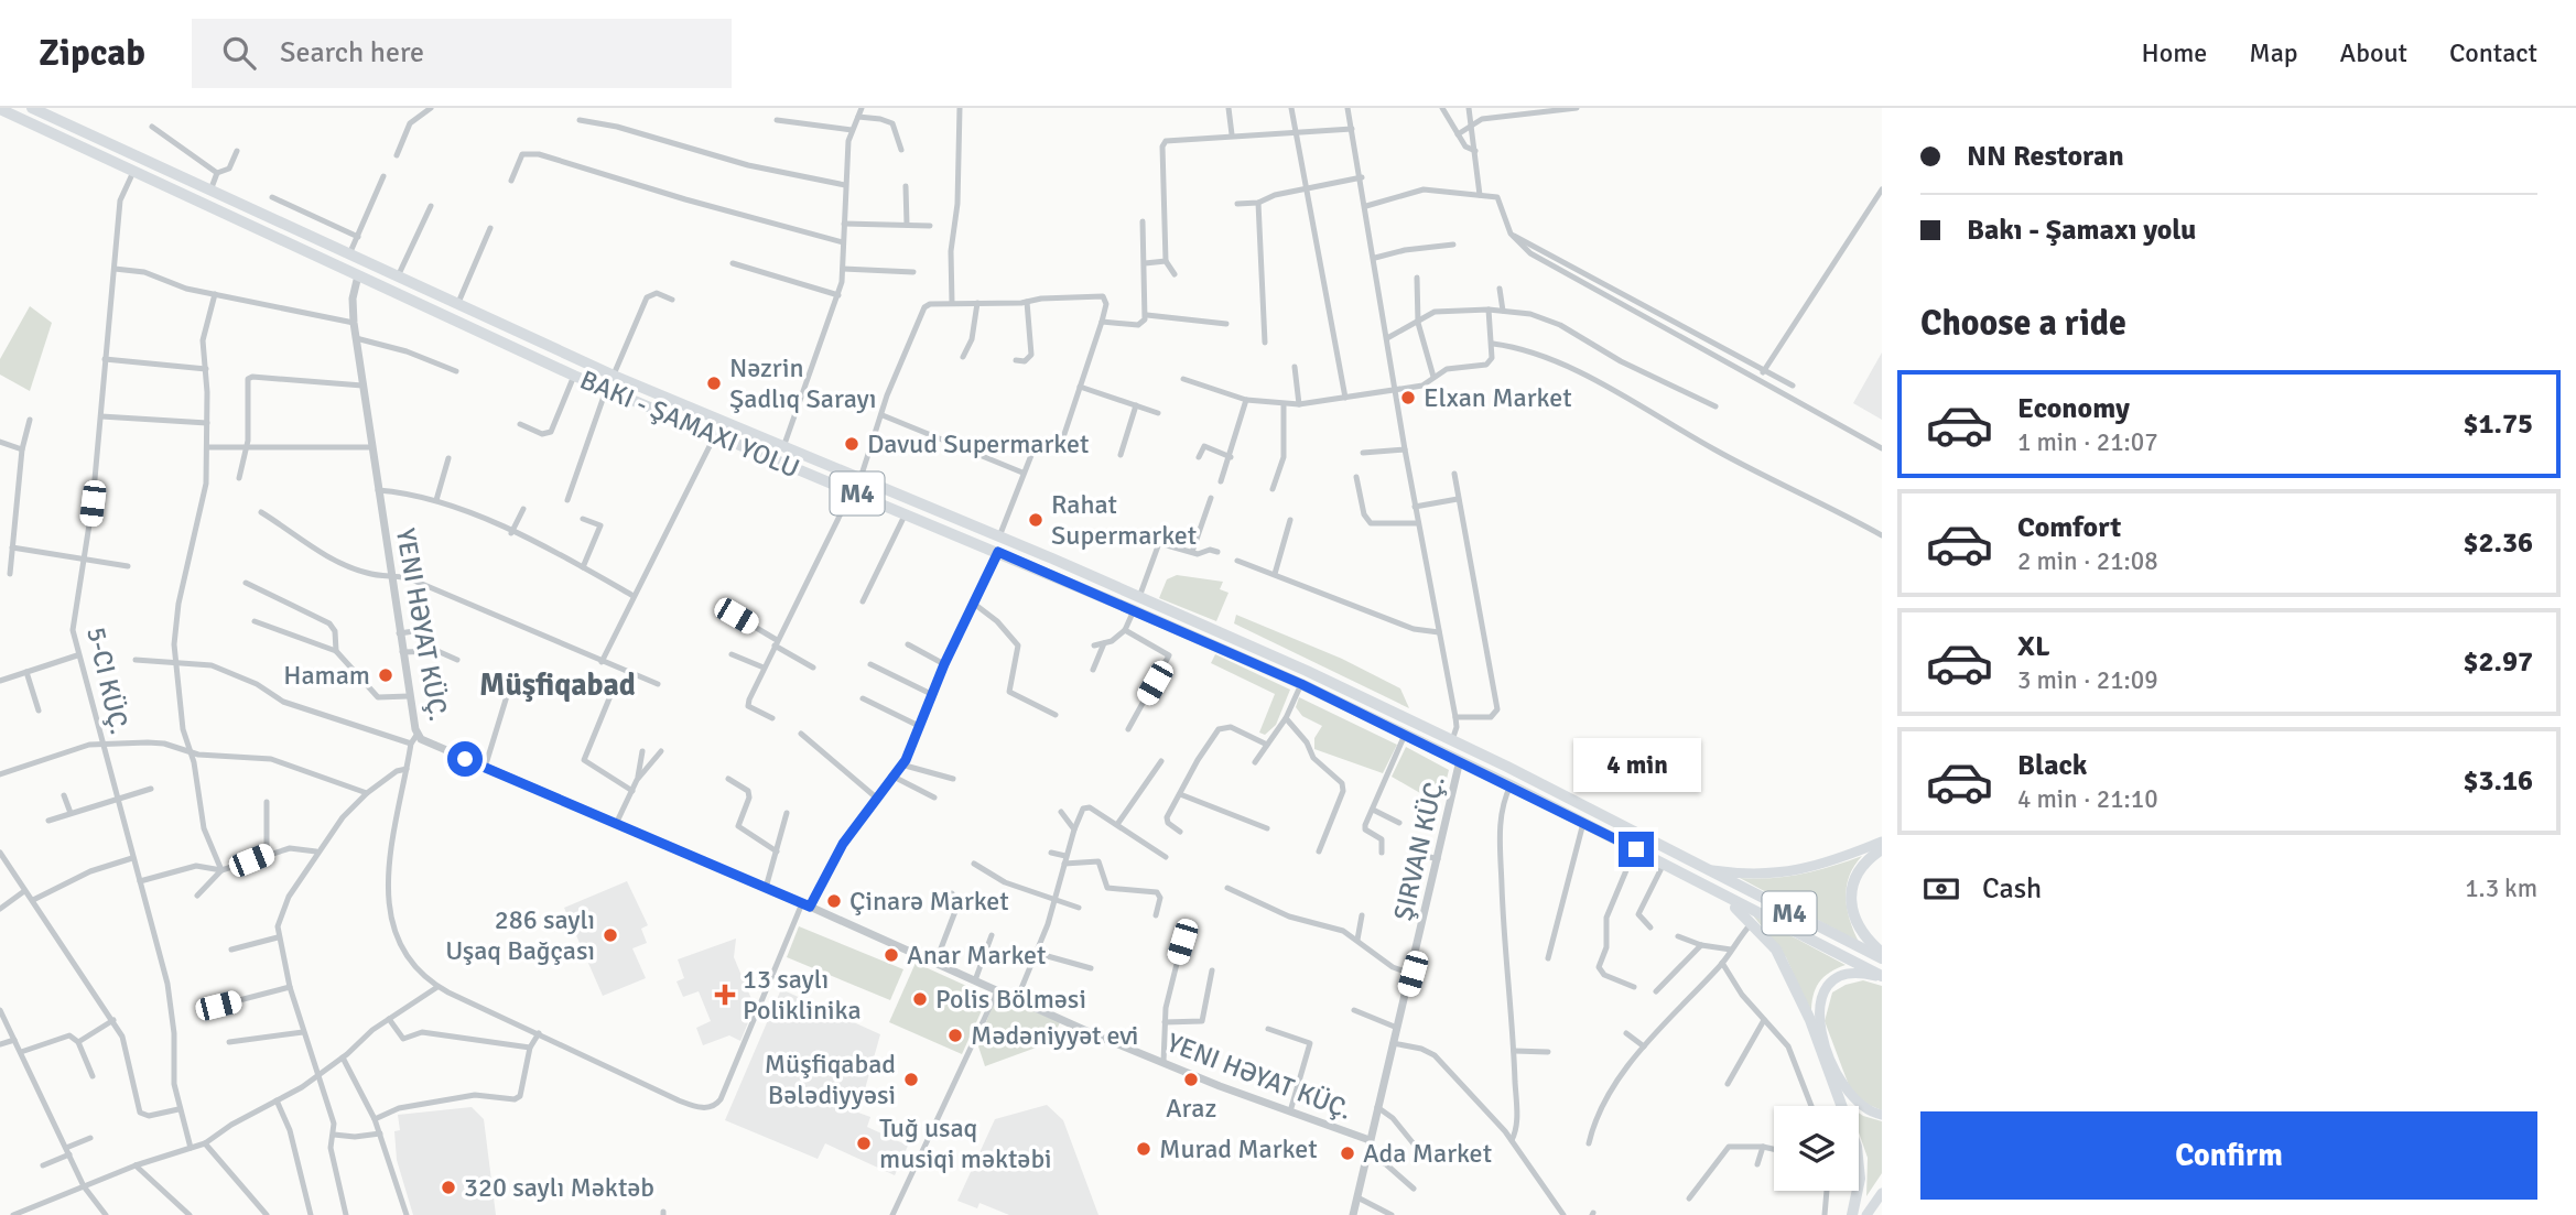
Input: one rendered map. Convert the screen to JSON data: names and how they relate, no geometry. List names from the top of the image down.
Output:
{
  "streets": {
    "highway": ["M4"],
    "street": ["YENI HƏYAT KÜÇ.", "5-CI KÜÇ.", "ŞIRVAN KÜÇ."]
  },
  "crossings": [
    ["M4", "YENI HƏYAT KÜÇ."],
    ["M4", "5-CI KÜÇ."],
    ["M4", "ŞIRVAN KÜÇ."],
    ["YENI HƏYAT KÜÇ.", "ŞIRVAN KÜÇ."]
  ],
  "districts": ["Müşfiqabad"],
  "places": {
    "other": [
      "Nəzrin Şadlıq Sarayı",
      "Elxan Market",
      "Davud Supermarket",
      "Rahat Supermarket",
      "Hamam",
      "Çinarə Market",
      "286 saylı Uşaq Bağçası",
      "Anar Market",
      "Polis Bölməsi",
      "Mədəniyyət evi",
      "Müşfiqabad Bələdiyyəsi",
      "Araz",
      "Tuğ usaq musiqi məktəbi",
      "Murad Market",
      "Ada Market",
      "320 saylı Məktəb"
    ],
    "health": ["13 saylı Poliklinika"]
  },
  "page": {
    "header": "Zipcab",
    "search": "Search here",
    "nav": [
      "Home",
      "Map",
      "About",
      "Contact"
    ],
    "banner": ["NN Restoran", "Bakı - Şamaxı yolu"],
    "heading": "Choose a ride",
    "list": [
      {
        "name": "Economy",
        "note": "1 min · 21:07",
        "value": "$1.75"
      },
      {
        "name": "Comfort",
        "note": "2 min · 21:08",
        "value": "$2.36"
      },
      {
        "name": "XL",
        "note": "3 min · 21:09",
        "value": "$2.97"
      },
      {
        "name": "Black",
        "note": "4 min · 21:10",
        "value": "$3.16"
      }
    ],
    "bubble": "4 min",
    "pay": ["Cash", "1.3 km"],
    "buttons": "Confirm"
  }
}
